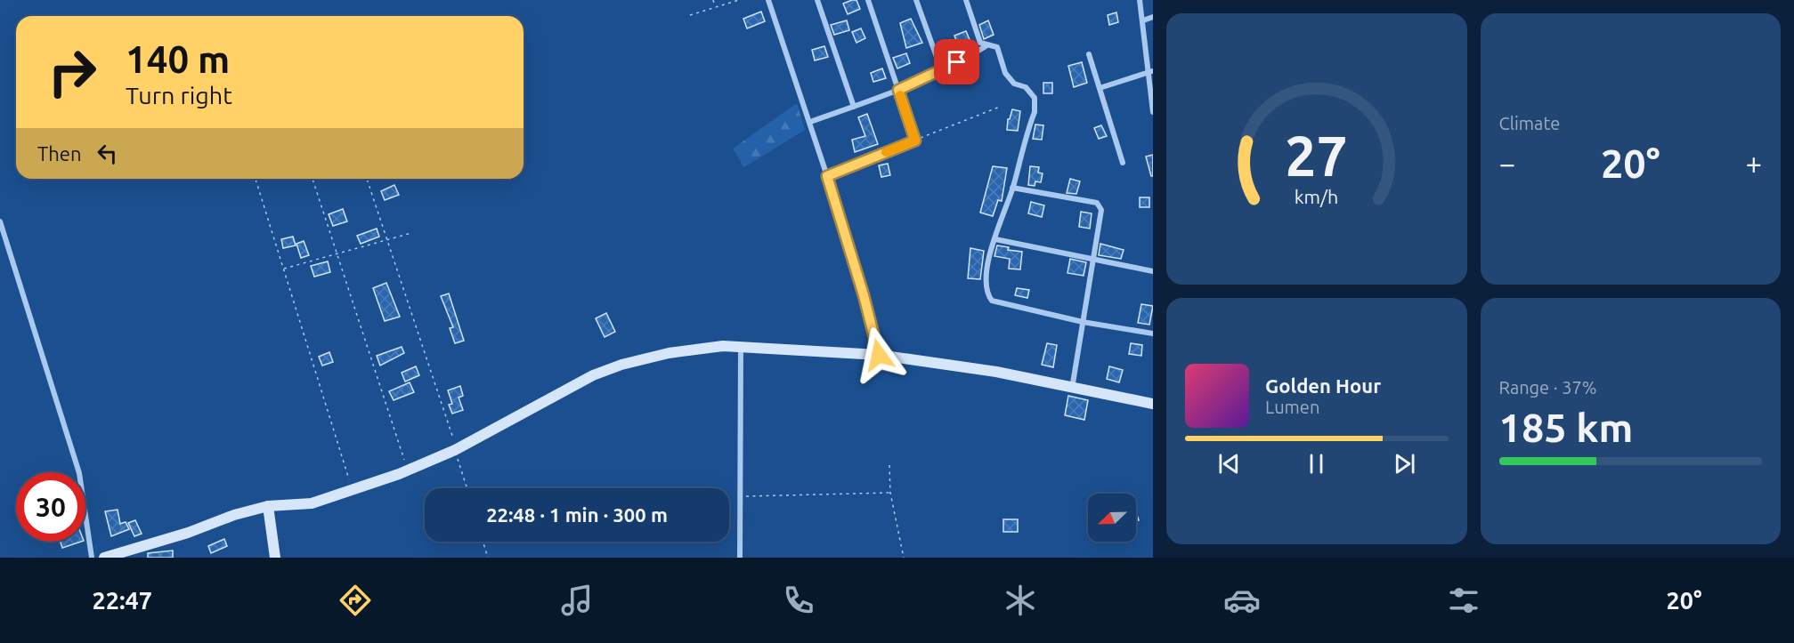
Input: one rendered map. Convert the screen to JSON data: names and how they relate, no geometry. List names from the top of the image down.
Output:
{
  "north": "bottom left",
  "page": {
    "tile": [
      "Climate",
      ["Range · 37%", "185 km"]
    ],
    "turn": ["140 m", "Turn right"],
    "then": "Then",
    "heat": ["−", "20°", "+"],
    "song": ["Golden Hour", "Lumen"],
    "limit": "30",
    "trip": "22:48 · 1 min · 300 m",
    "tabs": ["22:47", "20°"],
    "gauge": ["27", "km/h"]
  }
}
